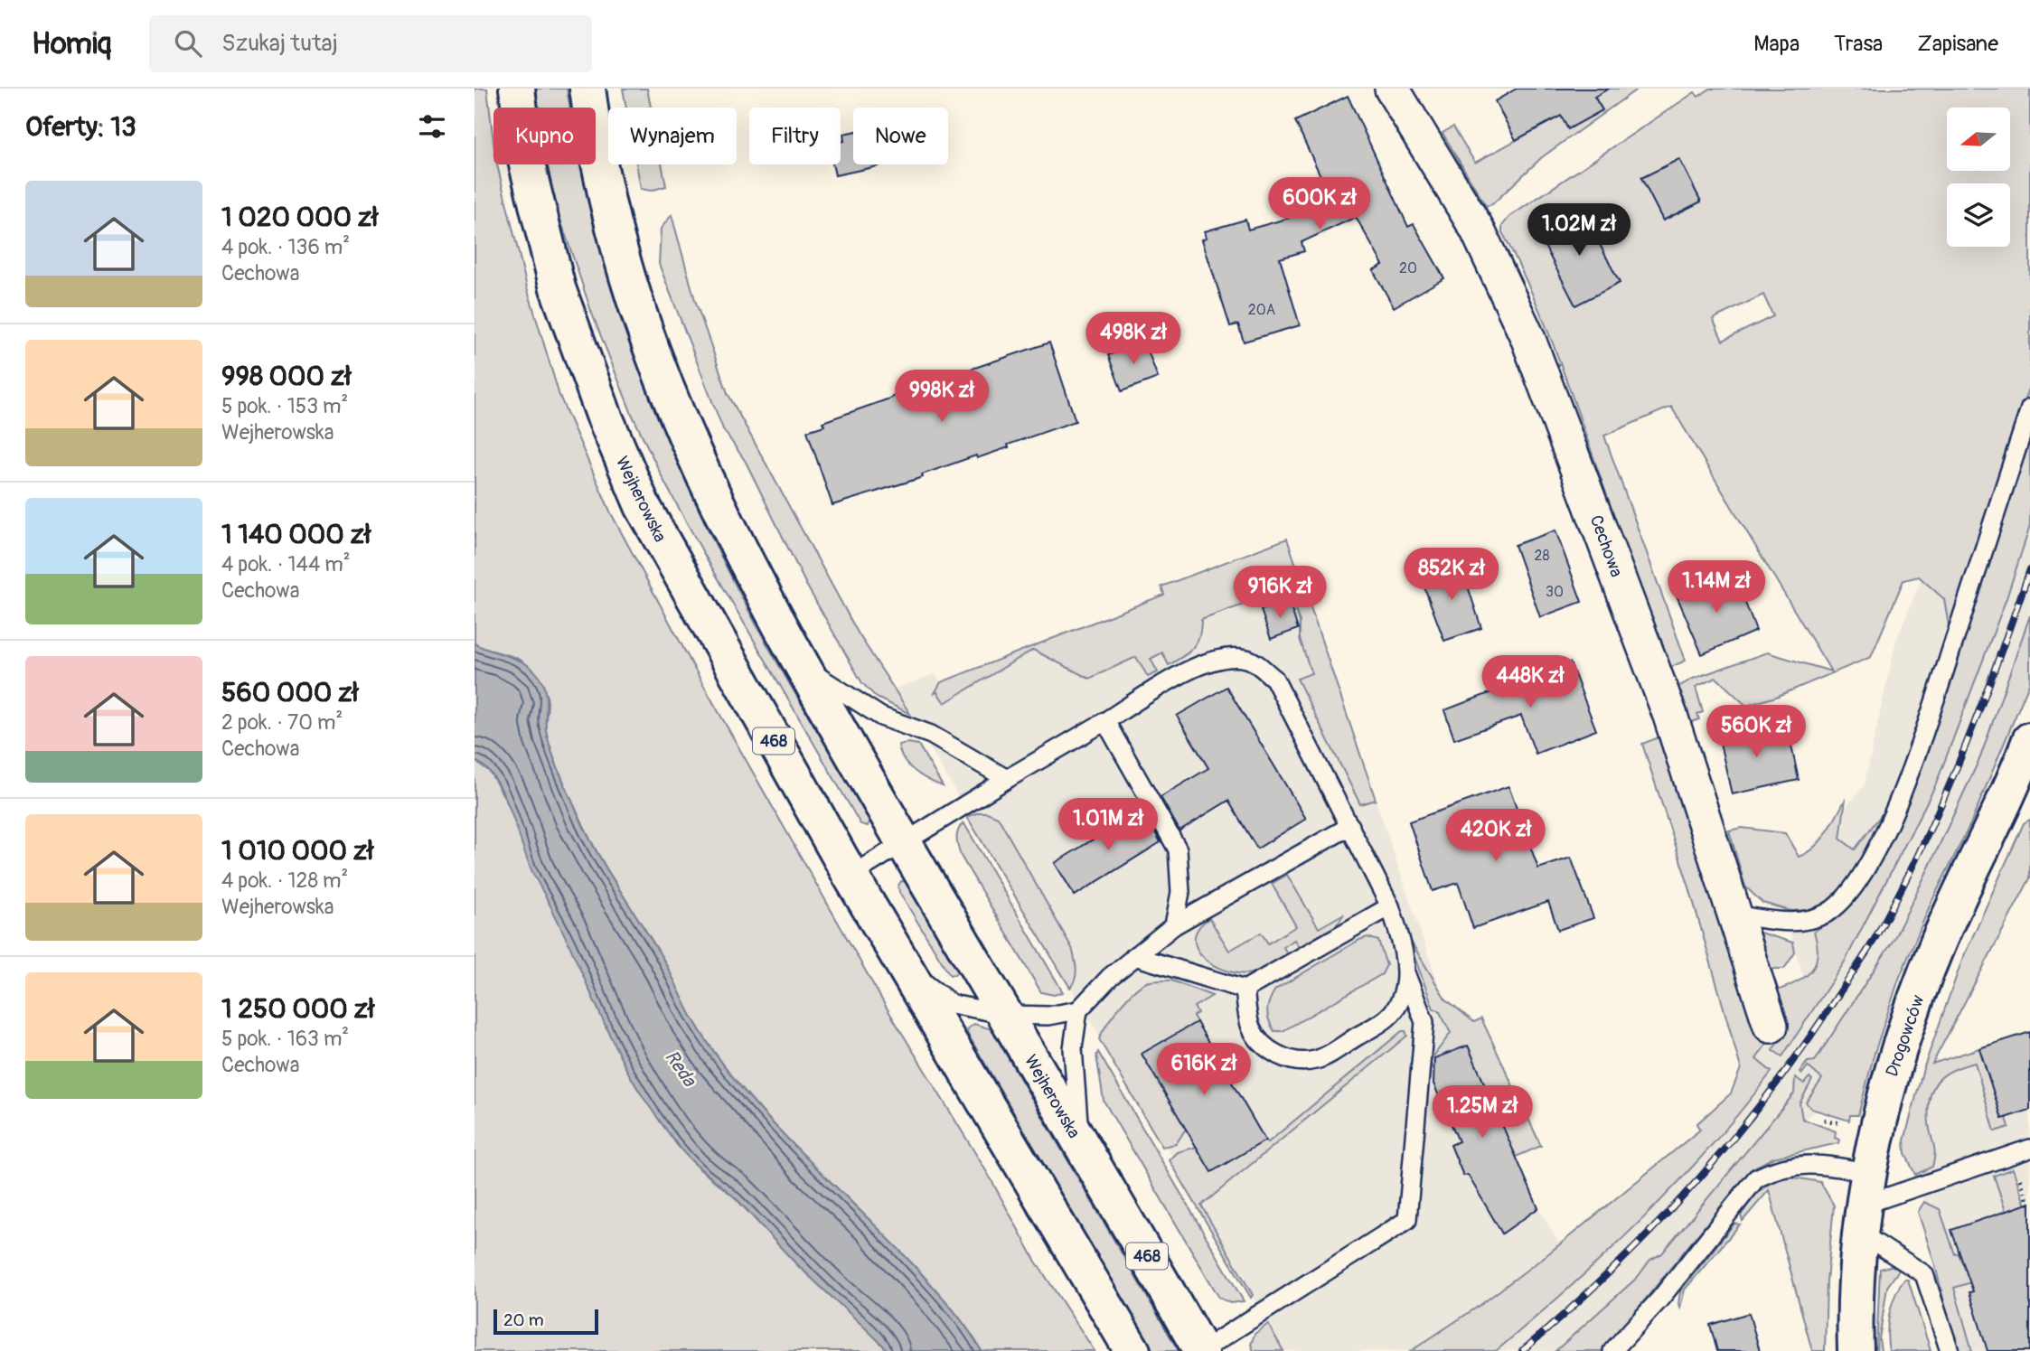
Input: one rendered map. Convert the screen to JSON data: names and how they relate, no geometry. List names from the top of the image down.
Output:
{
  "streets": {
    "main road": ["Wejherowska", "468", "Drogowców"],
    "street": ["Cechowa"]
  },
  "water": ["Reda"],
  "house_numbers": [
    "20",
    "20A",
    "28",
    "30"
  ],
  "scale_bar": "20 m",
  "north": "left",
  "page": {
    "header": "Homiq",
    "search": "Szukaj tutaj",
    "nav": ["Mapa", "Trasa", "Zapisane"],
    "heading": "Oferty: 13",
    "chip": [
      "Kupno",
      "Wynajem",
      "Filtry",
      "Nowe"
    ],
    "list": [
      {
        "name": "1 020 000 zł",
        "note": "4 pok. · 136 m² · Cechowa"
      },
      {
        "name": "998 000 zł",
        "note": "5 pok. · 153 m² · Wejherowska"
      },
      {
        "name": "1 140 000 zł",
        "note": "4 pok. · 144 m² · Cechowa"
      },
      {
        "name": "560 000 zł",
        "note": "2 pok. · 70 m² · Cechowa"
      },
      {
        "name": "1 010 000 zł",
        "note": "4 pok. · 128 m² · Wejherowska"
      },
      {
        "name": "1 250 000 zł",
        "note": "5 pok. · 163 m² · Cechowa"
      }
    ],
    "price": [
      "600K zł",
      "1.02M zł",
      "498K zł",
      "998K zł",
      "852K zł",
      "1.14M zł",
      "916K zł",
      "448K zł",
      "560K zł",
      "1.01M zł",
      "420K zł",
      "616K zł",
      "1.25M zł"
    ],
    "scale": "20 m"
  }
}
